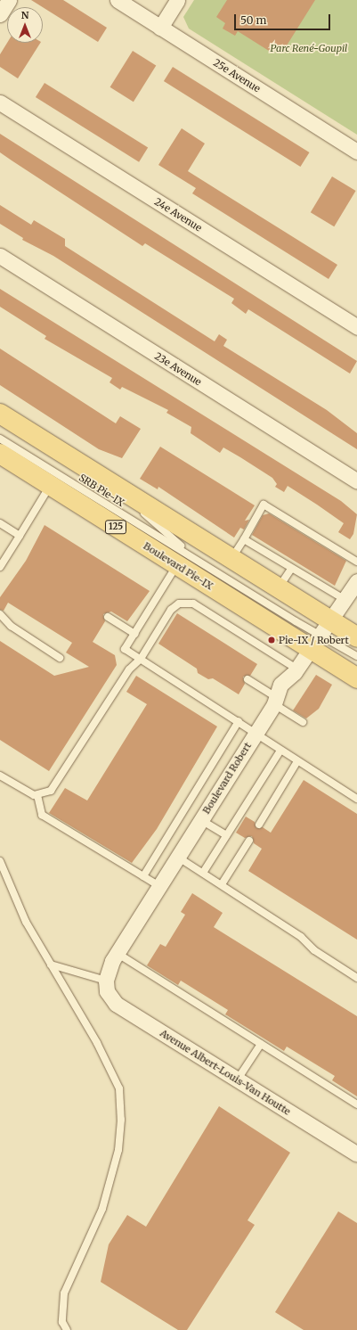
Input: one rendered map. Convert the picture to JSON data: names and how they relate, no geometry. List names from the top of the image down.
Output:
{
  "streets": {
    "main road": ["125", "Boulevard Pie-IX"],
    "street": [
      "25e Avenue",
      "24e Avenue",
      "23e Avenue",
      "Boulevard Robert",
      "Avenue Albert-Louis-Van Houtte"
    ],
    "lane": ["SRB Pie-IX"]
  },
  "crossings": [
    ["SRB Pie-IX", "Boulevard Pie-IX"],
    ["Boulevard Pie-IX", "Boulevard Robert"],
    ["Boulevard Robert", "Avenue Albert-Louis-Van Houtte"]
  ],
  "parks": ["Parc René-Goupil"],
  "places": ["Pie-IX / Robert"],
  "scale_bar": "50 m",
  "north": "top"
}
